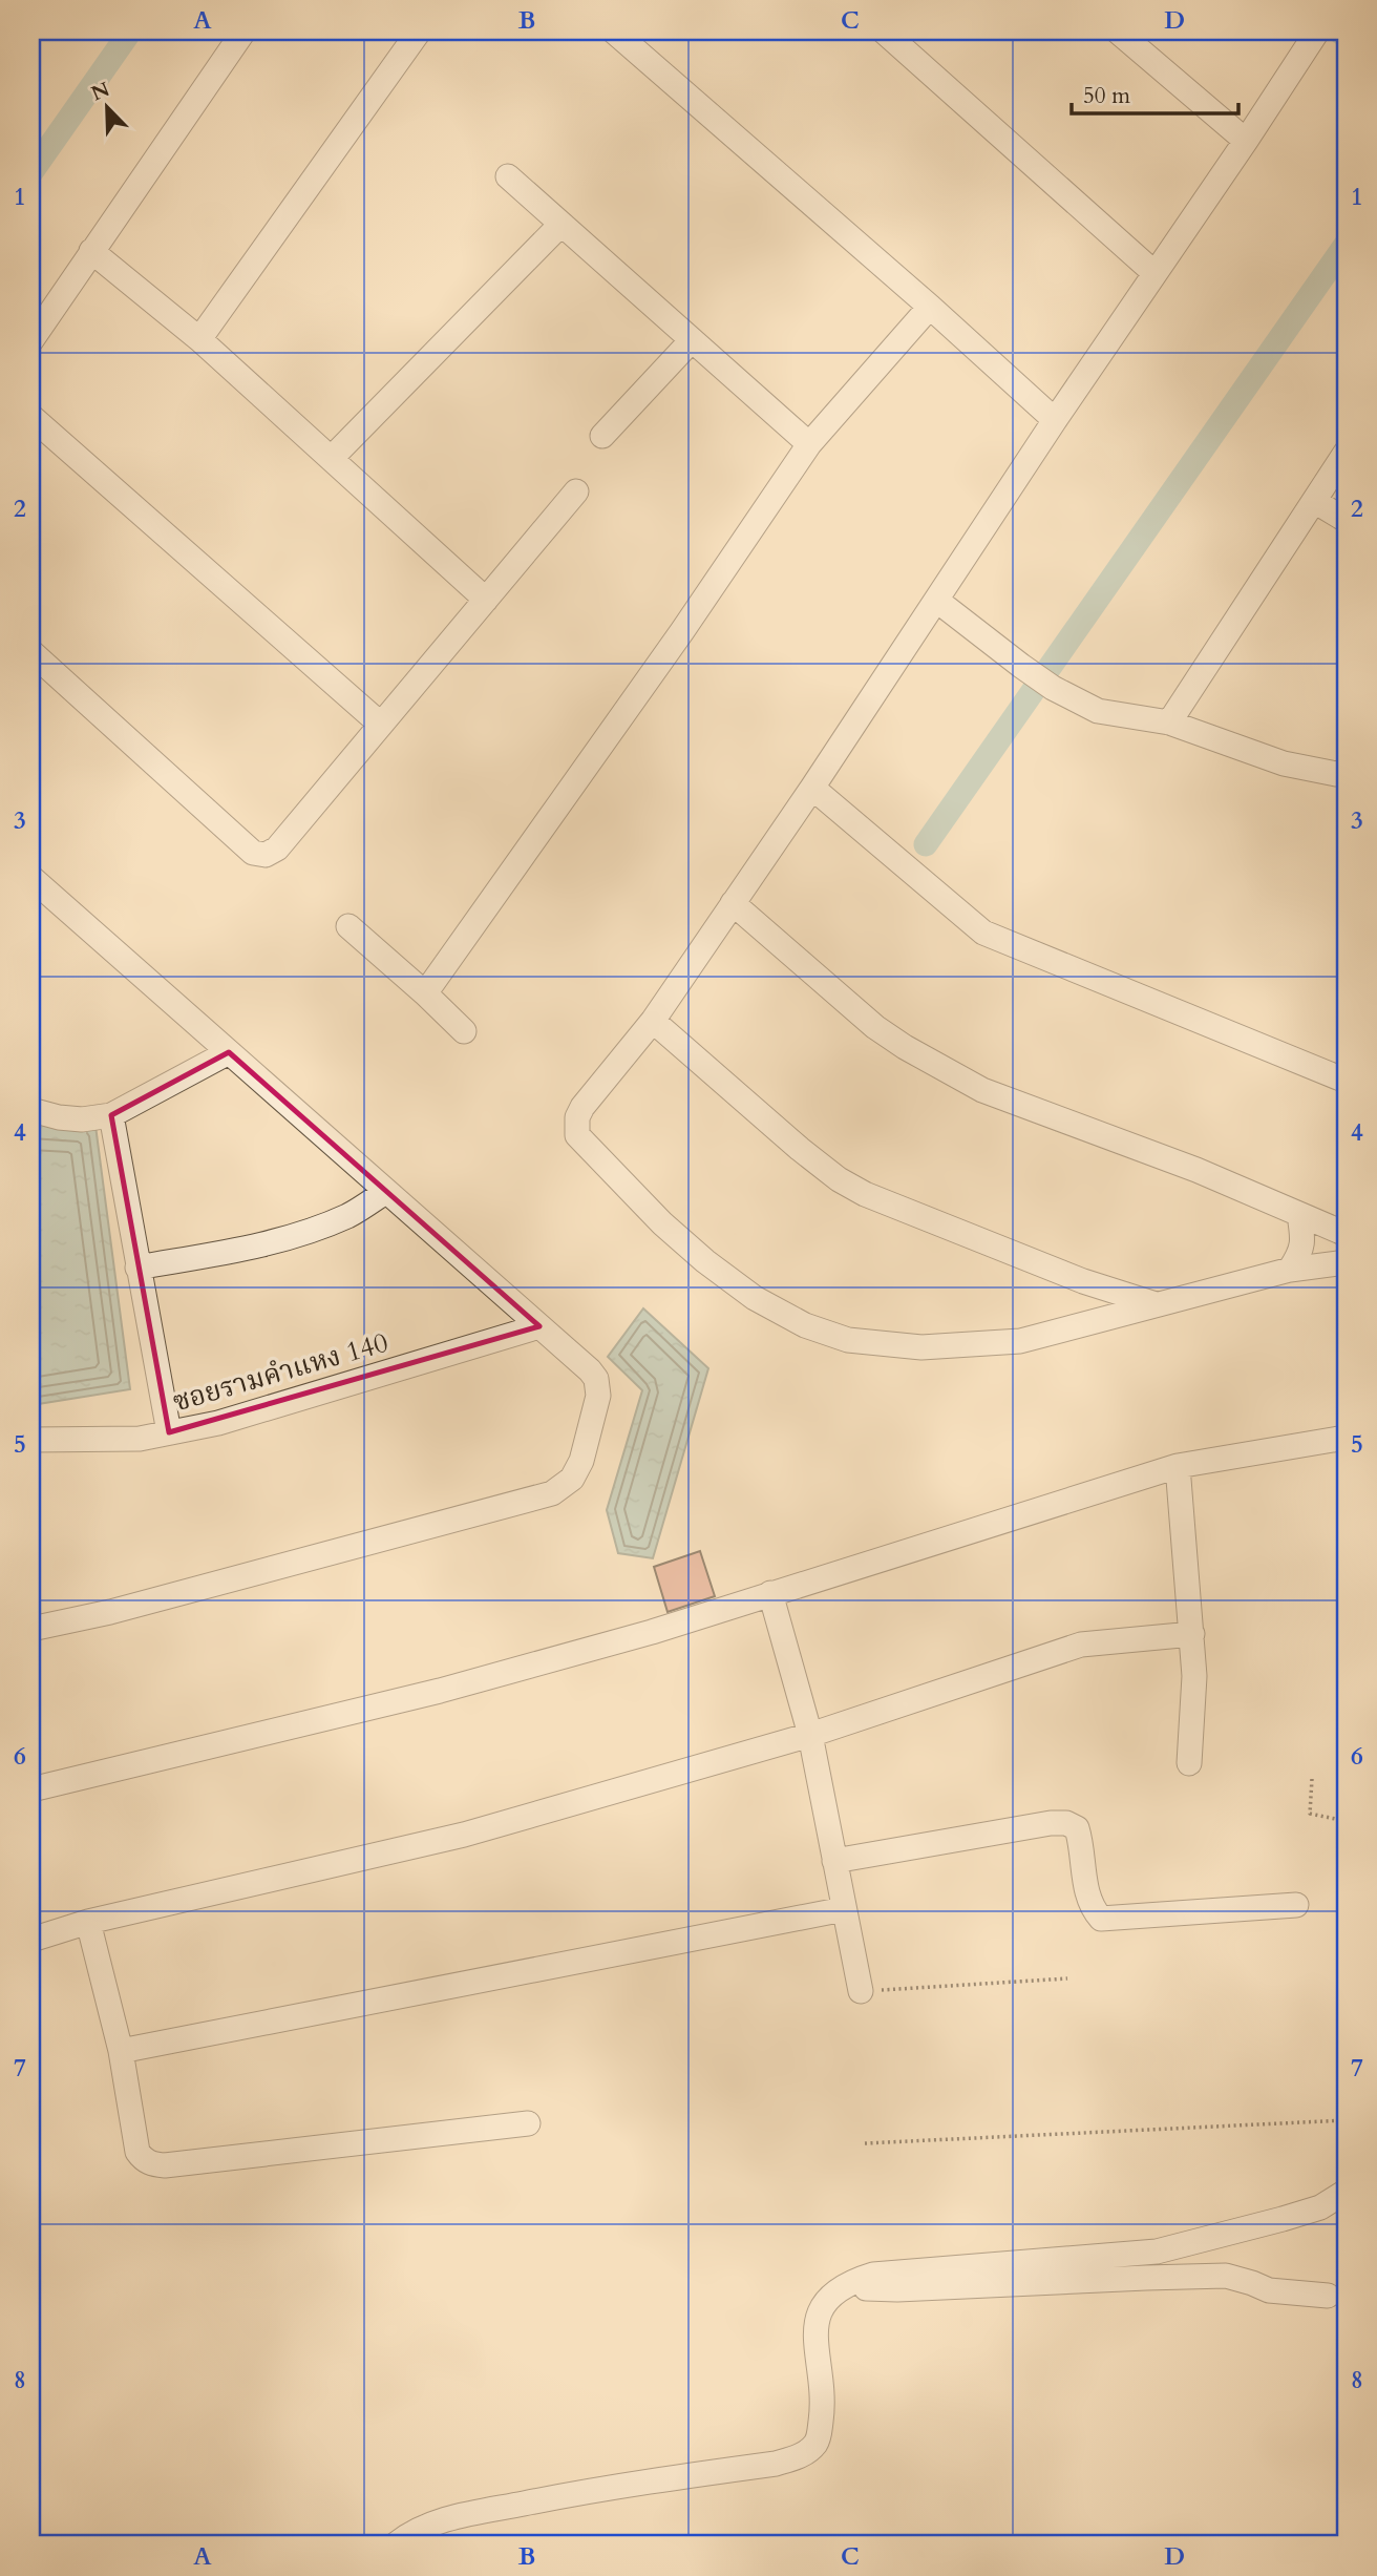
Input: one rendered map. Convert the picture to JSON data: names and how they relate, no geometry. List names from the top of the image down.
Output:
{
  "streets": {
    "street": ["ซอยรามคำแหง 140"]
  },
  "scale_bar": "50 m",
  "north": "top left",
  "grid": {
    "columns": [
      "A",
      "B",
      "C",
      "D"
    ],
    "rows": [
      "1",
      "2",
      "3",
      "4",
      "5",
      "6",
      "7",
      "8"
    ]
  }
}
